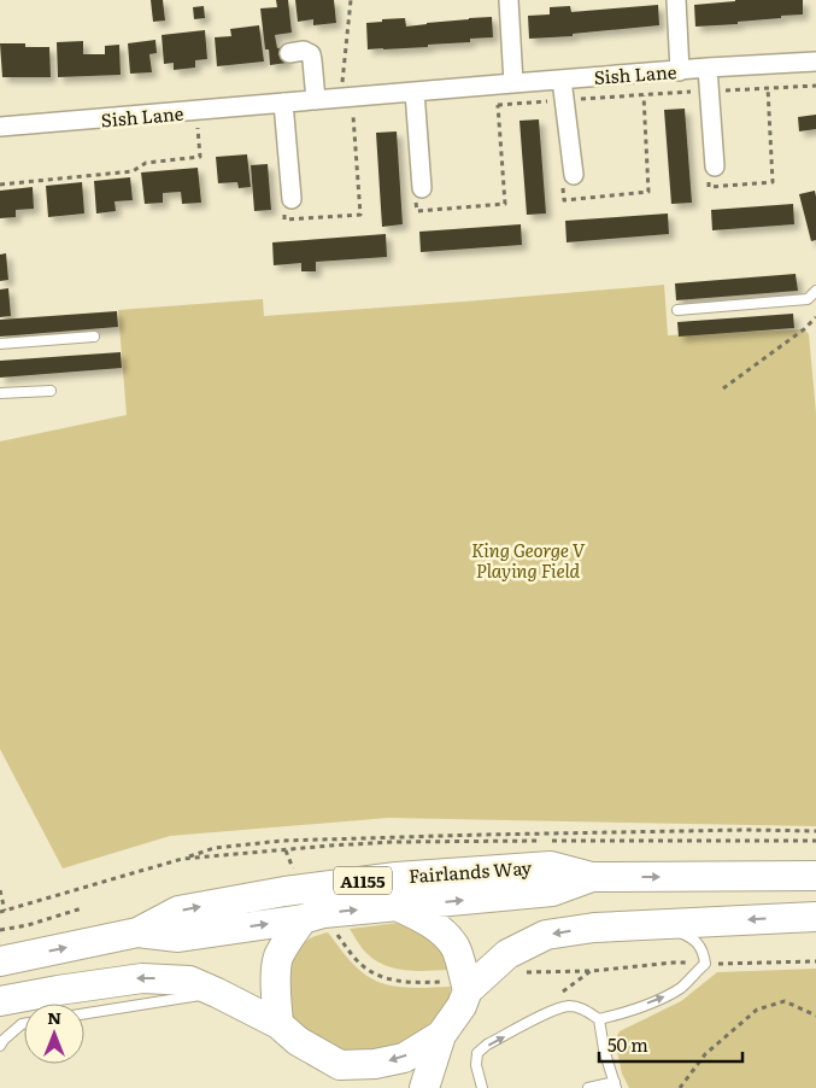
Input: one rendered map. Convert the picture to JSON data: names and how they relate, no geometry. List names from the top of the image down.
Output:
{
  "streets": {
    "main road": ["Fairlands Way", "A1155"],
    "street": ["Sish Lane"]
  },
  "parks": ["King George V Playing Field"],
  "scale_bar": "50 m",
  "north": "top"
}
